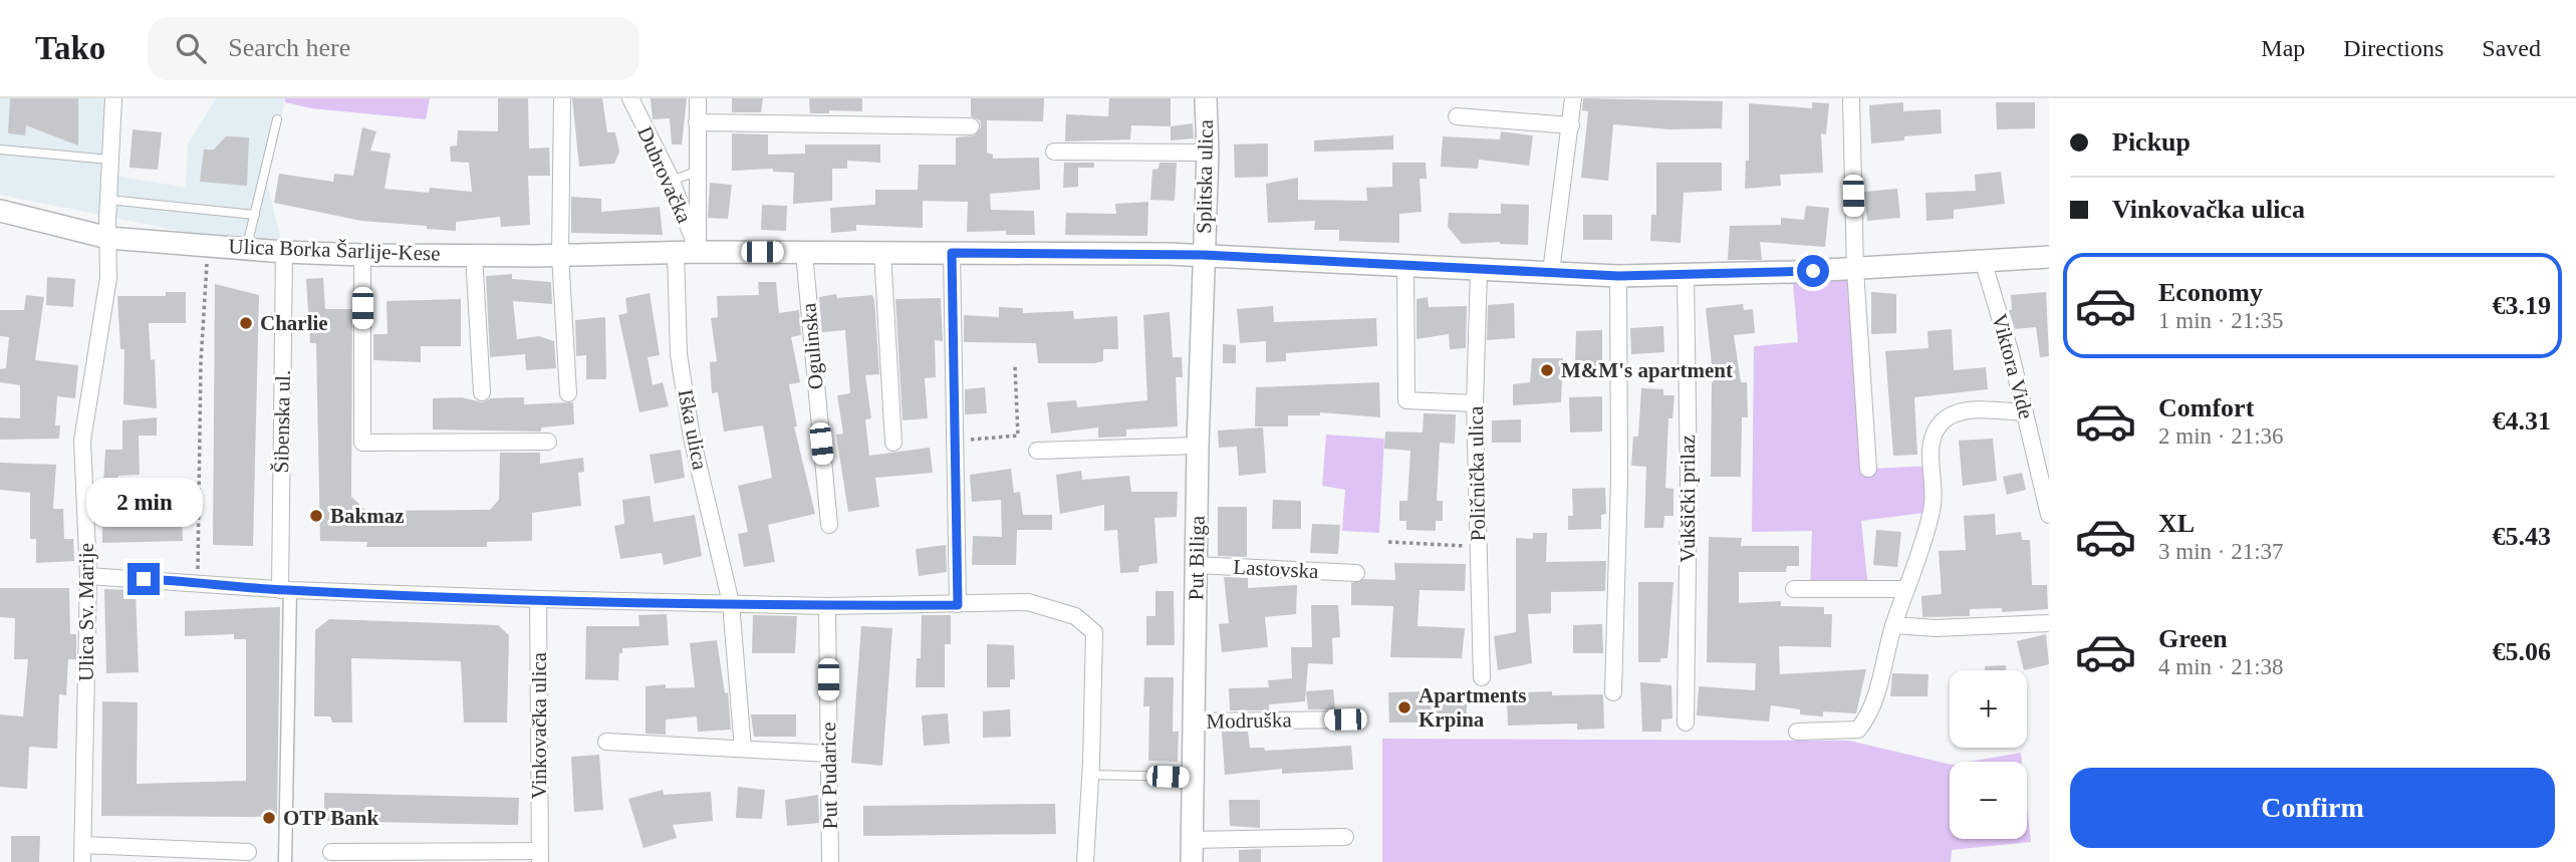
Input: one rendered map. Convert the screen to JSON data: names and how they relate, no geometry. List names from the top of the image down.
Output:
{
  "streets": {
    "street": [
      "Dubrovačka",
      "Splitska ulica",
      "Ulica Borka Šarlije-Kese",
      "Ogulinska",
      "Viktora Vide",
      "Šibenska ul.",
      "Iška ulica",
      "Poličnička ulica",
      "Vukšički prilaz",
      "Put Biliga",
      "Lastovska",
      "Ulica Sv. Marije",
      "Modruška",
      "Vinkovačka ulica",
      "Put Pudarice"
    ]
  },
  "crossings": [
    ["Dubrovačka", "Ulica Borka Šarlije-Kese"],
    ["Splitska ulica", "Ulica Borka Šarlije-Kese"],
    ["Splitska ulica", "Put Biliga"],
    ["Ulica Borka Šarlije-Kese", "Ogulinska"],
    ["Ulica Borka Šarlije-Kese", "Viktora Vide"],
    ["Ulica Borka Šarlije-Kese", "Šibenska ul."],
    ["Ulica Borka Šarlije-Kese", "Iška ulica"],
    ["Ulica Borka Šarlije-Kese", "Poličnička ulica"],
    ["Ulica Borka Šarlije-Kese", "Vukšički prilaz"],
    ["Ulica Borka Šarlije-Kese", "Put Biliga"],
    ["Ulica Borka Šarlije-Kese", "Ulica Sv. Marije"],
    ["Put Biliga", "Lastovska"],
    ["Put Biliga", "Modruška"]
  ],
  "places": [
    "Charlie",
    "M&M's apartment",
    "Bakmaz",
    "Apartments Krpina",
    "OTP Bank"
  ],
  "page": {
    "header": "Tako",
    "search": "Search here",
    "nav": ["Map", "Directions", "Saved"],
    "banner": ["Pickup", "Vinkovačka ulica"],
    "list": [
      {
        "name": "Economy",
        "note": "1 min · 21:35",
        "value": "€3.19"
      },
      {
        "name": "Comfort",
        "note": "2 min · 21:36",
        "value": "€4.31"
      },
      {
        "name": "XL",
        "note": "3 min · 21:37",
        "value": "€5.43"
      },
      {
        "name": "Green",
        "note": "4 min · 21:38",
        "value": "€5.06"
      }
    ],
    "bubble": "2 min",
    "map_buttons": ["+", "−"],
    "buttons": "Confirm"
  }
}
